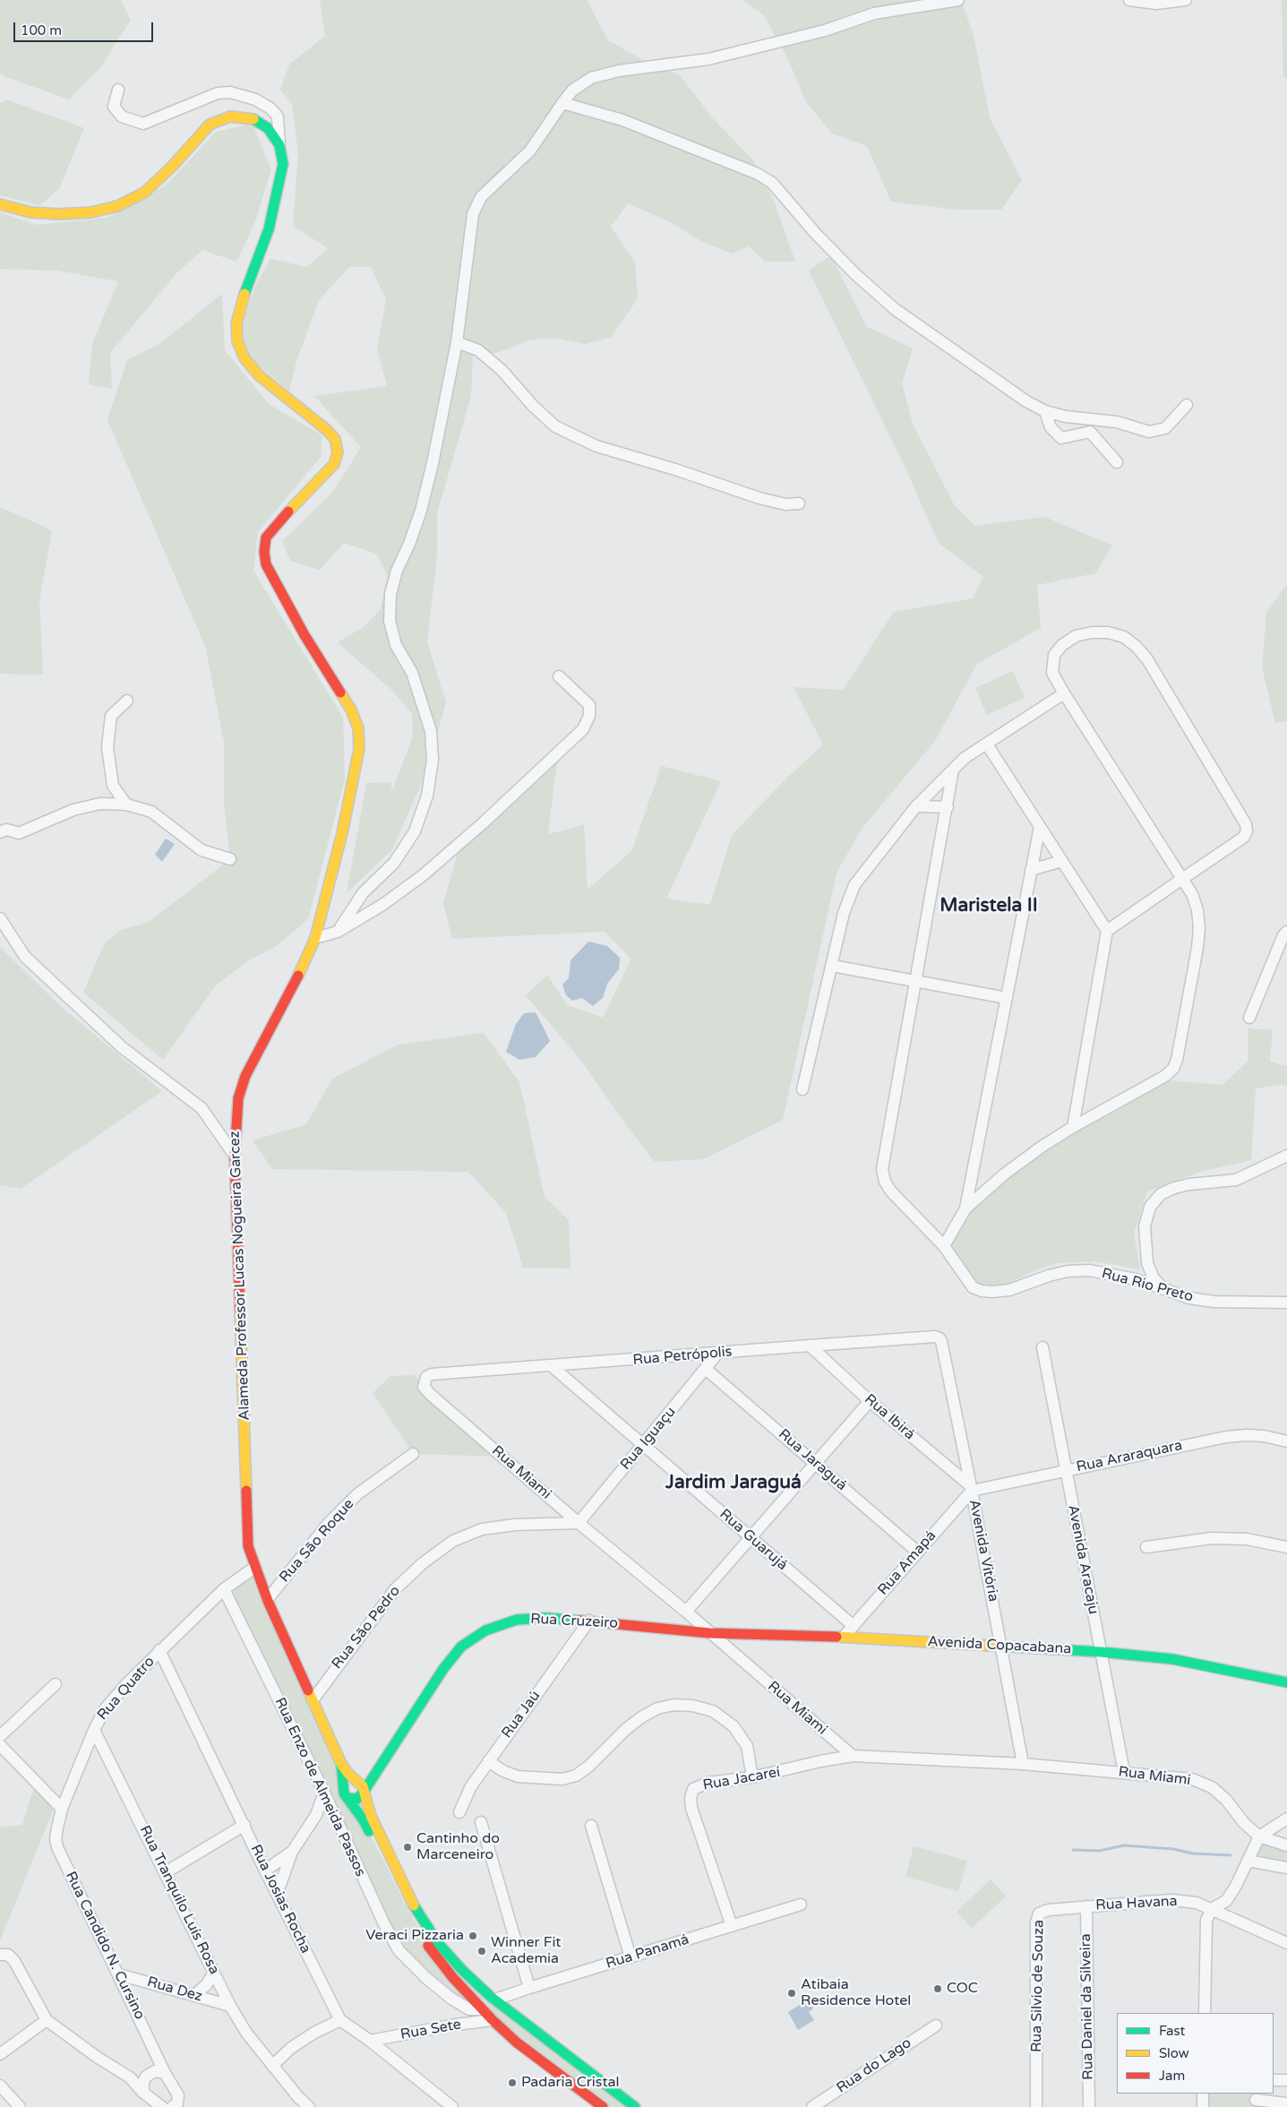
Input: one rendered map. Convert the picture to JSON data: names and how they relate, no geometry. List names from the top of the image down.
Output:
{
  "streets": {
    "main road": ["Alameda Professor Lucas Nogueira Garcez", "Rua Cruzeiro", "Avenida Copacabana"],
    "street": [
      "Rua Rio Preto",
      "Rua Petrópolis",
      "Rua Ibirá",
      "Rua Iguaçu",
      "Rua Araraquara",
      "Rua Jaraguá",
      "Rua Miami",
      "Rua Guarujá",
      "Rua São Roque",
      "Avenida Vitória",
      "Avenida Aracaju",
      "Rua Amapá",
      "Rua São Pedro",
      "Rua Quatro",
      "Rua Jaú",
      "Rua Jacareí",
      "Rua Enzo de Almeida Passos",
      "Rua Josias Rocha",
      "Rua Tranquilo Luís Rosa",
      "Rua Havana",
      "Rua Candido N. Cursino",
      "Rua Panamá",
      "Rua Silvio de Souza",
      "Rua Dez",
      "Rua Daniel da Silveira",
      "Rua Sete",
      "Rua do Lago"
    ]
  },
  "crossings": [
    ["Alameda Professor Lucas Nogueira Garcez", "Rua São Roque"],
    ["Alameda Professor Lucas Nogueira Garcez", "Rua Cruzeiro"],
    ["Alameda Professor Lucas Nogueira Garcez", "Rua São Pedro"],
    ["Alameda Professor Lucas Nogueira Garcez", "Rua Quatro"],
    ["Alameda Professor Lucas Nogueira Garcez", "Rua Enzo de Almeida Passos"],
    ["Alameda Professor Lucas Nogueira Garcez", "Rua Panamá"],
    ["Alameda Professor Lucas Nogueira Garcez", "Rua Sete"],
    ["Rua Petrópolis", "Rua Ibirá"],
    ["Rua Petrópolis", "Rua Iguaçu"],
    ["Rua Petrópolis", "Rua Miami"],
    ["Rua Petrópolis", "Rua Guarujá"],
    ["Rua Petrópolis", "Avenida Vitória"],
    ["Rua Ibirá", "Rua Araraquara"],
    ["Rua Ibirá", "Avenida Vitória"],
    ["Rua Ibirá", "Rua Amapá"],
    ["Rua Iguaçu", "Rua Jaraguá"],
    ["Rua Iguaçu", "Rua Miami"],
    ["Rua Iguaçu", "Rua Guarujá"],
    ["Rua Iguaçu", "Rua São Pedro"],
    ["Rua Araraquara", "Avenida Vitória"],
    ["Rua Araraquara", "Avenida Aracaju"],
    ["Rua Araraquara", "Rua Amapá"],
    ["Rua Jaraguá", "Rua Amapá"],
    ["Rua Miami", "Avenida Vitória"],
    ["Rua Miami", "Avenida Aracaju"],
    ["Rua Miami", "Rua Cruzeiro"],
    ["Rua Miami", "Rua São Pedro"],
    ["Rua Miami", "Avenida Copacabana"],
    ["Rua Miami", "Rua Jacareí"],
    ["Rua Guarujá", "Rua Amapá"],
    ["Avenida Vitória", "Rua Amapá"],
    ["Avenida Vitória", "Avenida Copacabana"],
    ["Avenida Aracaju", "Avenida Copacabana"],
    ["Rua Amapá", "Avenida Copacabana"],
    ["Rua Cruzeiro", "Avenida Copacabana"],
    ["Rua Cruzeiro", "Rua Jaú"],
    ["Rua Quatro", "Rua Enzo de Almeida Passos"],
    ["Rua Quatro", "Rua Josias Rocha"],
    ["Rua Quatro", "Rua Tranquilo Luís Rosa"],
    ["Rua Quatro", "Rua Candido N. Cursino"],
    ["Rua Jacareí", "Rua Panamá"],
    ["Rua Josias Rocha", "Rua Sete"],
    ["Rua Tranquilo Luís Rosa", "Rua Dez"],
    ["Rua Havana", "Rua Silvio de Souza"],
    ["Rua Havana", "Rua Daniel da Silveira"],
    ["Rua Candido N. Cursino", "Rua Dez"],
    ["Rua Silvio de Souza", "Rua Daniel da Silveira"]
  ],
  "districts": ["Maristela II", "Jardim Jaraguá"],
  "places": [
    "Cantinho do Marceneiro",
    "Veraci Pizzaria",
    "Winner Fit Academia",
    "COC",
    "Atibaia Residence Hotel",
    "Padaria Cristal"
  ],
  "legend": ["Fast", "Slow", "Jam"],
  "scale_bar": "100 m"
}
